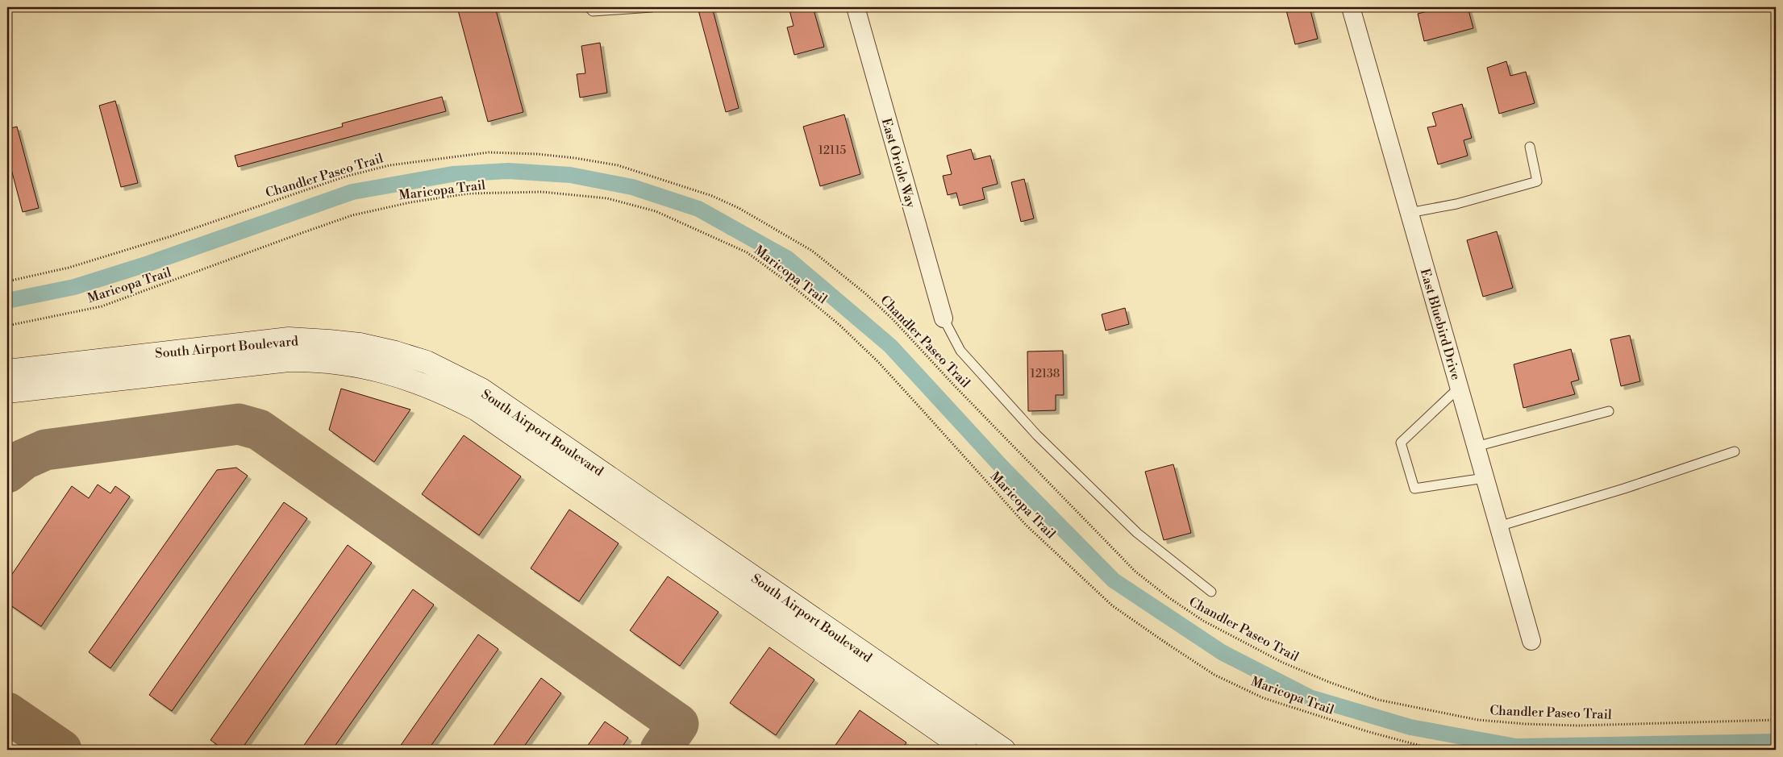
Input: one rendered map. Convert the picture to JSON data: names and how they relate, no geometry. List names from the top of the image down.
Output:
{
  "streets": {
    "street": ["East Oriole Way", "East Bluebird Drive", "South Airport Boulevard"],
    "path": ["Chandler Paseo Trail", "Maricopa Trail"]
  },
  "house_numbers": ["12115", "12138"]
}
